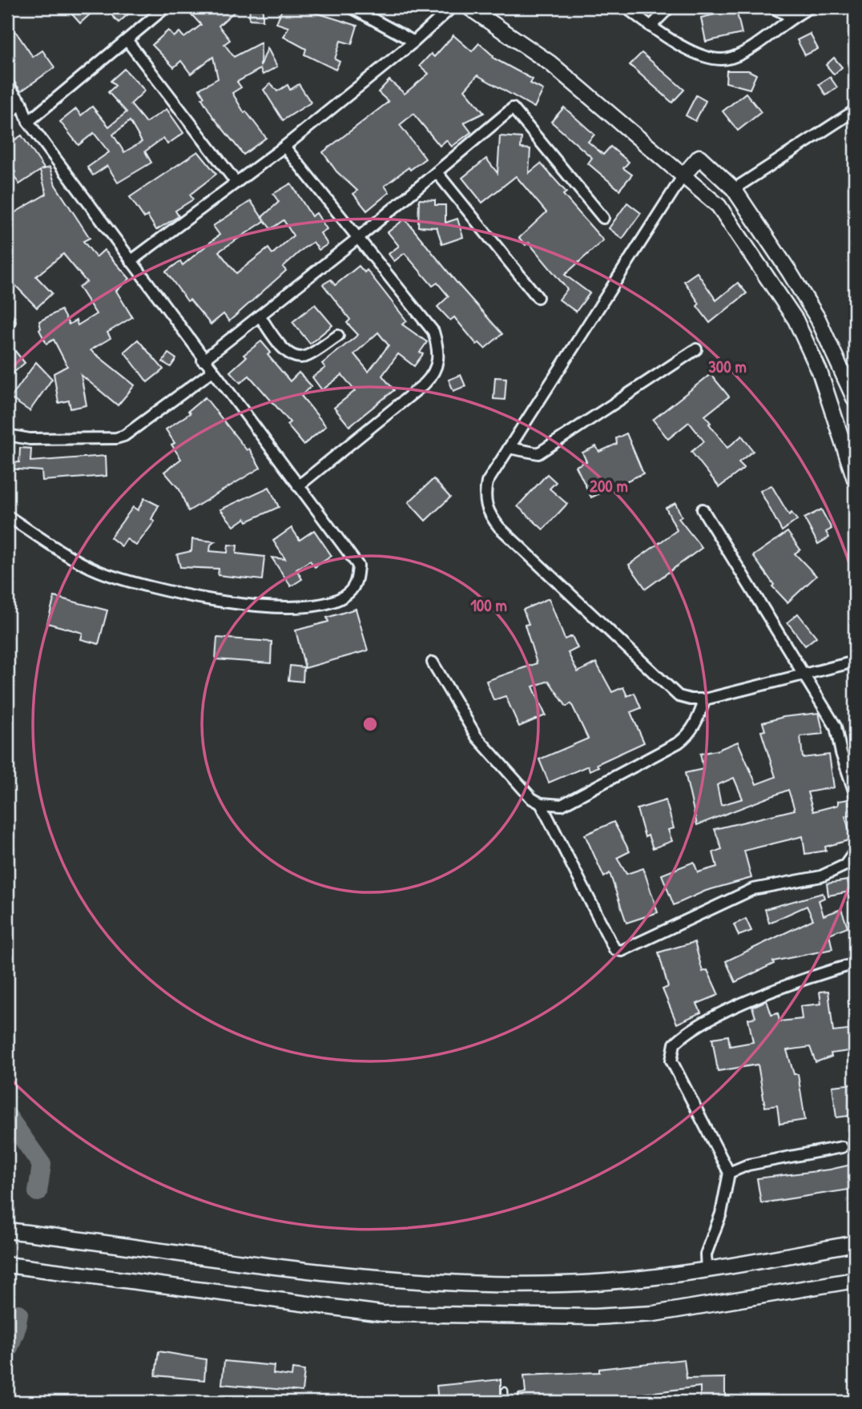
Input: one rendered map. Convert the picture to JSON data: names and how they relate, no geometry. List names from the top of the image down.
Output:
{
  "rings": ["300 m", "200 m", "100 m"]
}
